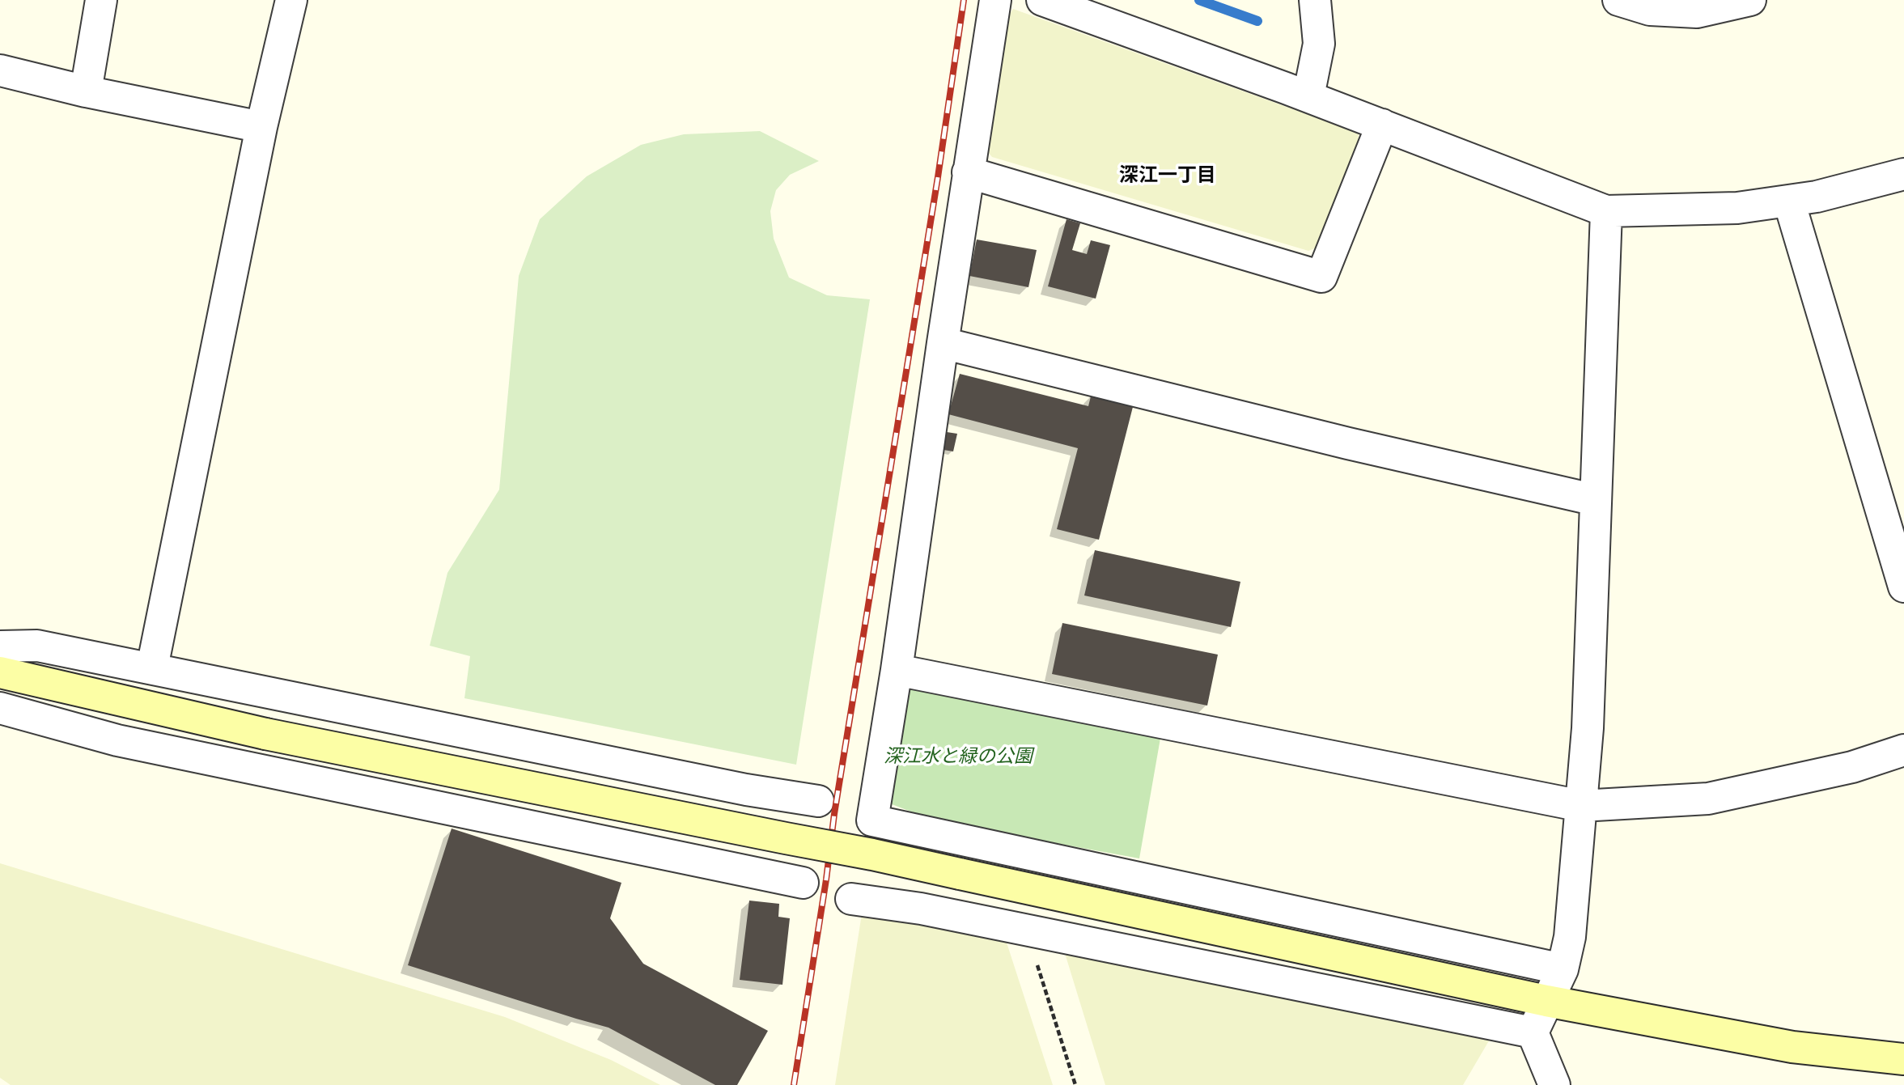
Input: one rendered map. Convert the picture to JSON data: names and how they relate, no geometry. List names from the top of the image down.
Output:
{
  "districts": ["深江一丁目"],
  "parks": ["深江水と緑の公園"]
}
